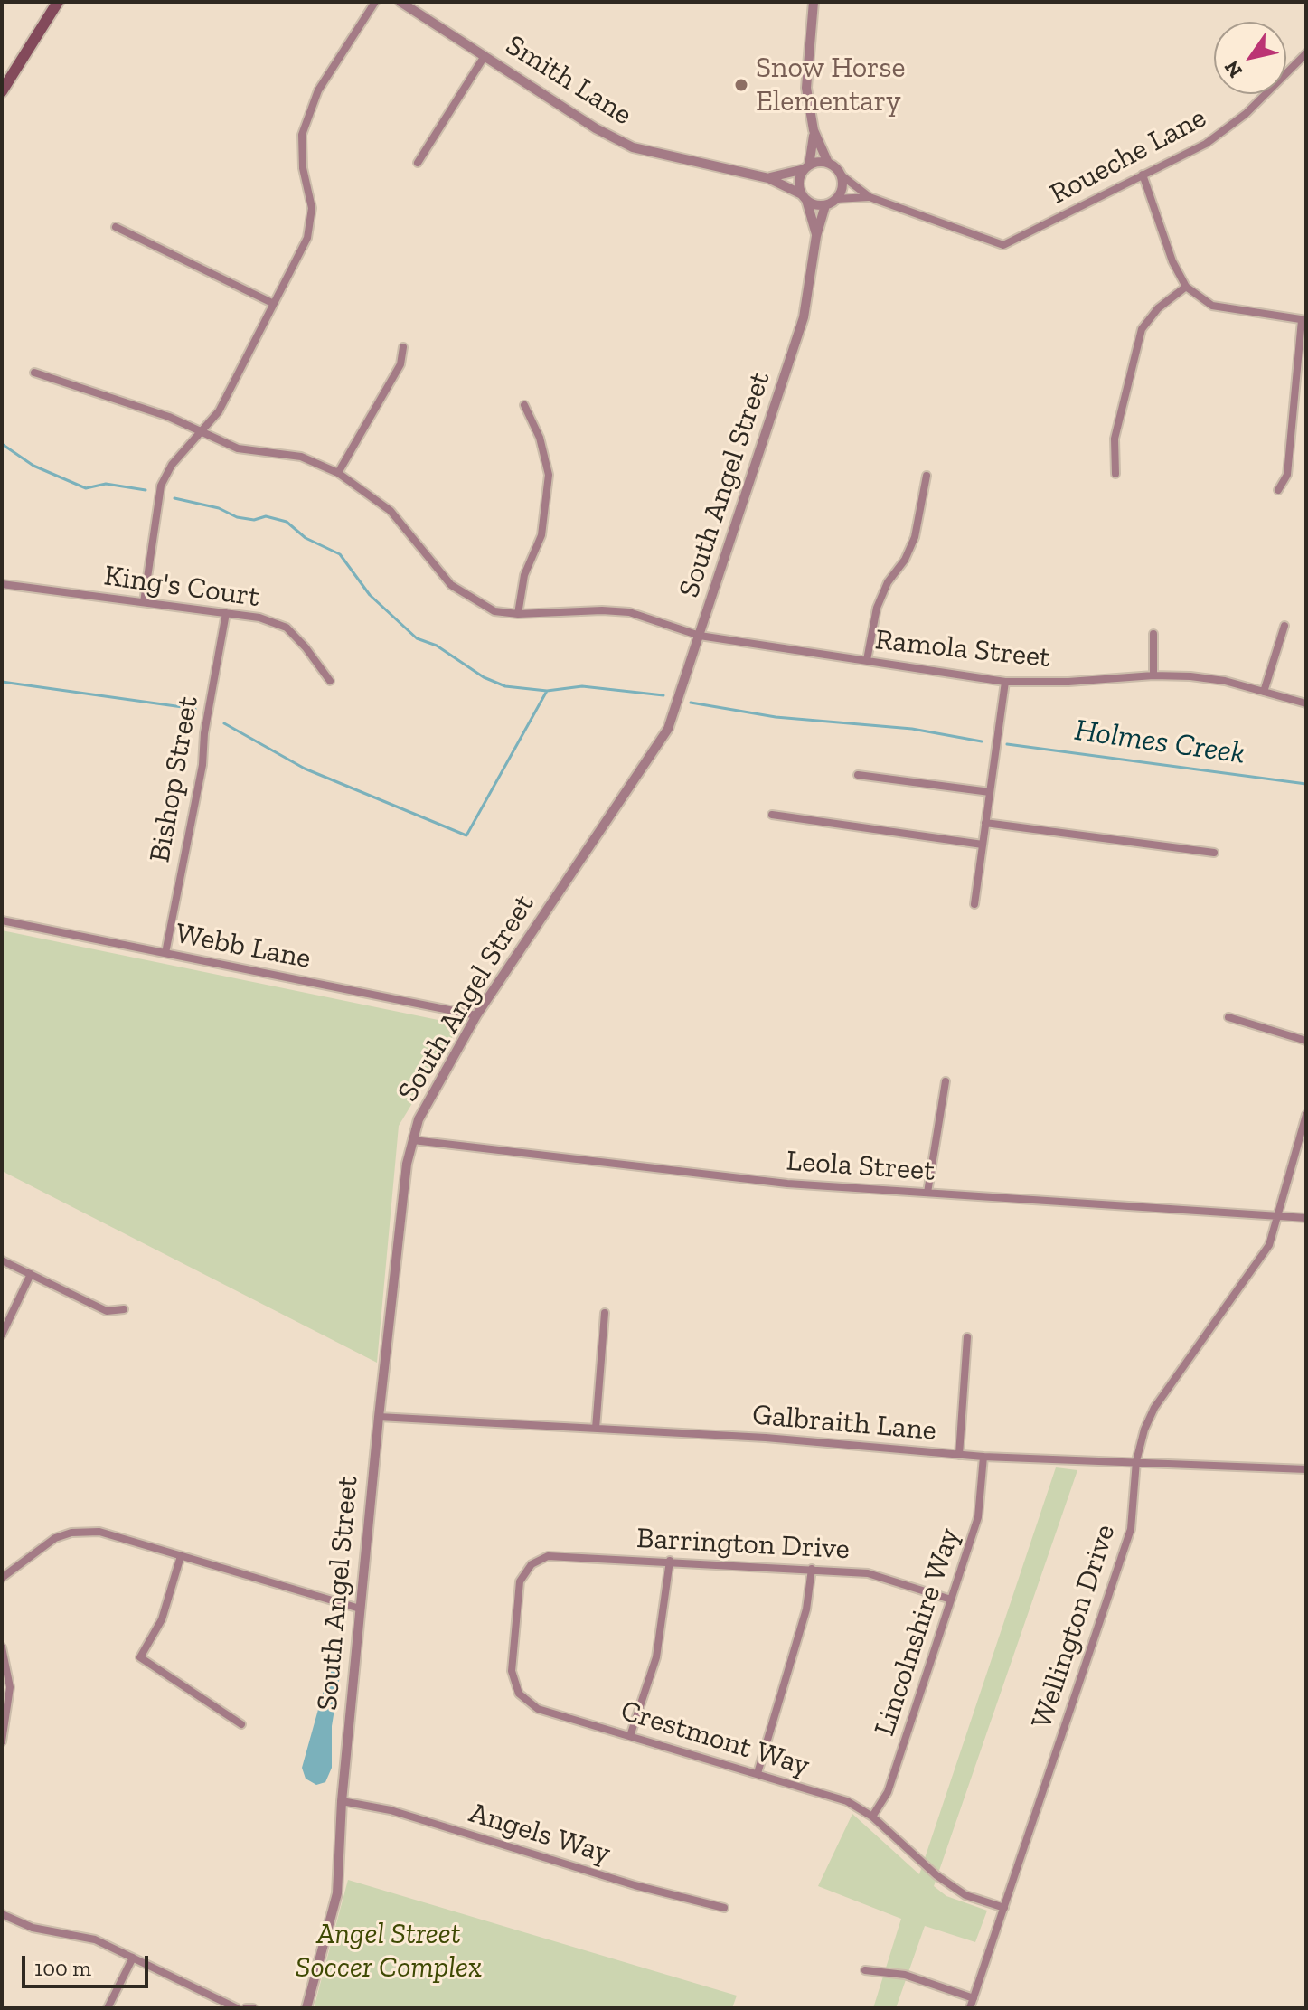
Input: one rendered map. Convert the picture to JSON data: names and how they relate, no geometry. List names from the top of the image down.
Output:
{
  "streets": {
    "street": [
      "Smith Lane",
      "Roueche Lane",
      "South Angel Street",
      "King's Court",
      "Ramola Street",
      "Bishop Street",
      "Webb Lane",
      "Leola Street",
      "Galbraith Lane",
      "Barrington Drive",
      "Wellington Drive",
      "Lincolnshire Way",
      "Crestmont Way",
      "Angels Way"
    ]
  },
  "crossings": [
    ["Smith Lane", "South Angel Street"],
    ["South Angel Street", "Ramola Street"],
    ["South Angel Street", "Webb Lane"],
    ["South Angel Street", "Leola Street"],
    ["South Angel Street", "Galbraith Lane"],
    ["South Angel Street", "Angels Way"],
    ["King's Court", "Bishop Street"],
    ["Bishop Street", "Webb Lane"],
    ["Leola Street", "Wellington Drive"],
    ["Galbraith Lane", "Wellington Drive"],
    ["Galbraith Lane", "Lincolnshire Way"],
    ["Barrington Drive", "Lincolnshire Way"],
    ["Barrington Drive", "Crestmont Way"],
    ["Wellington Drive", "Crestmont Way"],
    ["Lincolnshire Way", "Crestmont Way"]
  ],
  "water": ["Holmes Creek"],
  "parks": ["Angel Street Soccer Complex"],
  "places": ["Snow Horse Elementary"],
  "scale_bar": "100 m",
  "north": "bottom left"
}
